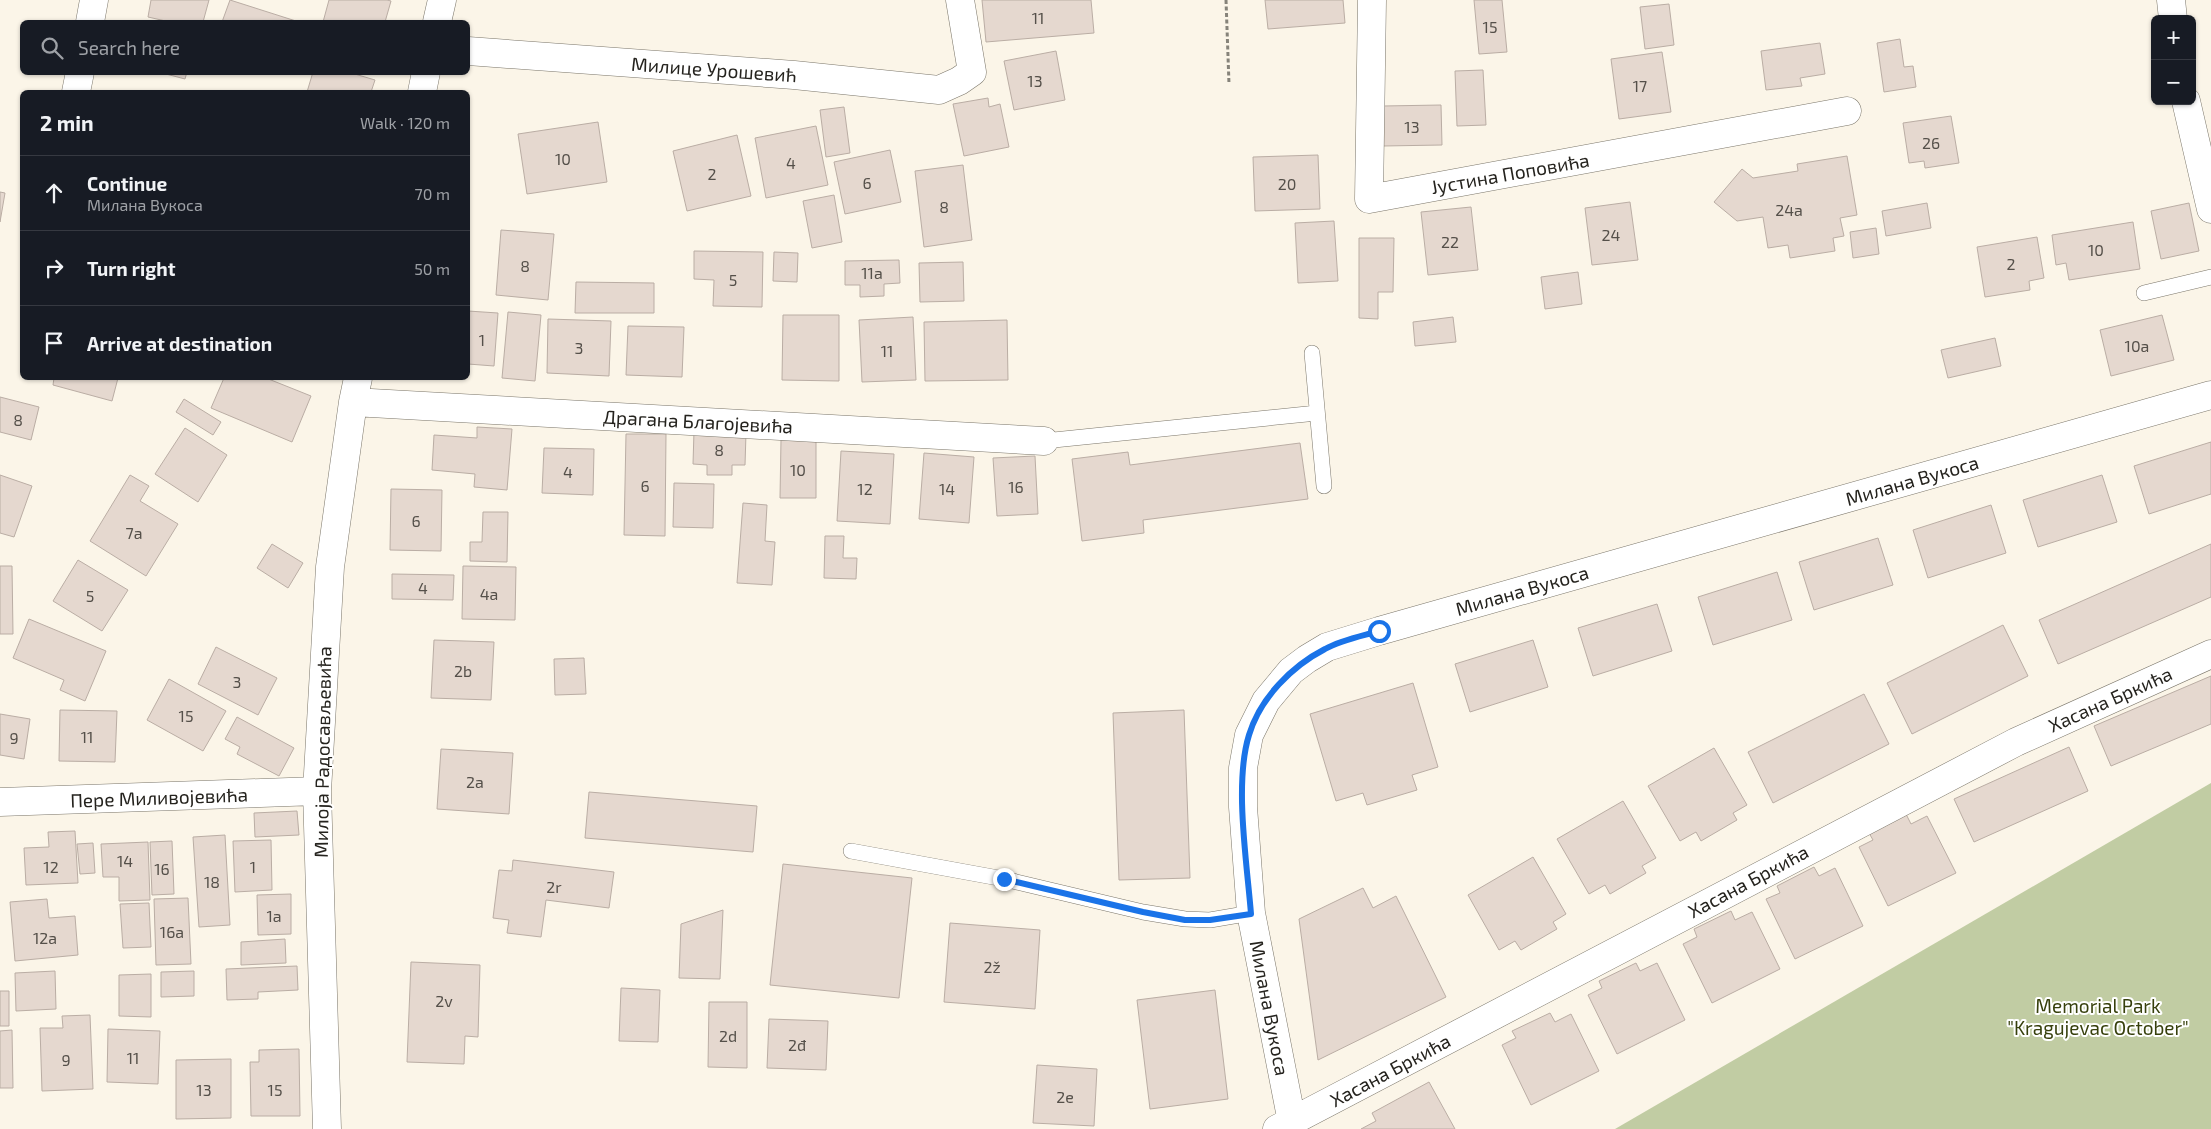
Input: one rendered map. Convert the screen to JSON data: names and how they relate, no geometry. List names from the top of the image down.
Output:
{
  "streets": {
    "street": [
      "Милице Урошевић",
      "Јустина Поповића",
      "Драгана Благојевића",
      "Милана Вукоса",
      "Хасана Бркића",
      "Милоја Радосављевића",
      "Пере Миливојевића"
    ]
  },
  "crossings": [
    ["Драгана Благојевића", "Милоја Радосављевића"],
    ["Милана Вукоса", "Хасана Бркића"],
    ["Милоја Радосављевића", "Пере Миливојевића"]
  ],
  "parks": ["Memorial Park \"Kragujevac October\""],
  "house_numbers": [
    "11",
    "15",
    "13",
    "17",
    "13",
    "26",
    "10",
    "4",
    "2",
    "6",
    "20",
    "8",
    "24a",
    "24",
    "22",
    "10",
    "2",
    "8",
    "11a",
    "5",
    "1",
    "10a",
    "3",
    "11",
    "8",
    "8",
    "10",
    "4",
    "6",
    "16",
    "12",
    "14",
    "6",
    "7a",
    "4",
    "4a",
    "5",
    "2b",
    "3",
    "15",
    "11",
    "9",
    "2a",
    "14",
    "12",
    "1",
    "16",
    "18",
    "2r",
    "1a",
    "16a",
    "12a",
    "2ž",
    "2v",
    "2d",
    "2đ",
    "11",
    "9",
    "13",
    "15",
    "2e"
  ],
  "page": {
    "map_buttons": ["+", "−"],
    "search": "Search here",
    "heading": ["2 min", "Walk · 120 m"],
    "list": [
      ["Continue", "Милана Вукоса", "70 m"],
      ["Turn right", "50 m"],
      "Arrive at destination"
    ]
  }
}
